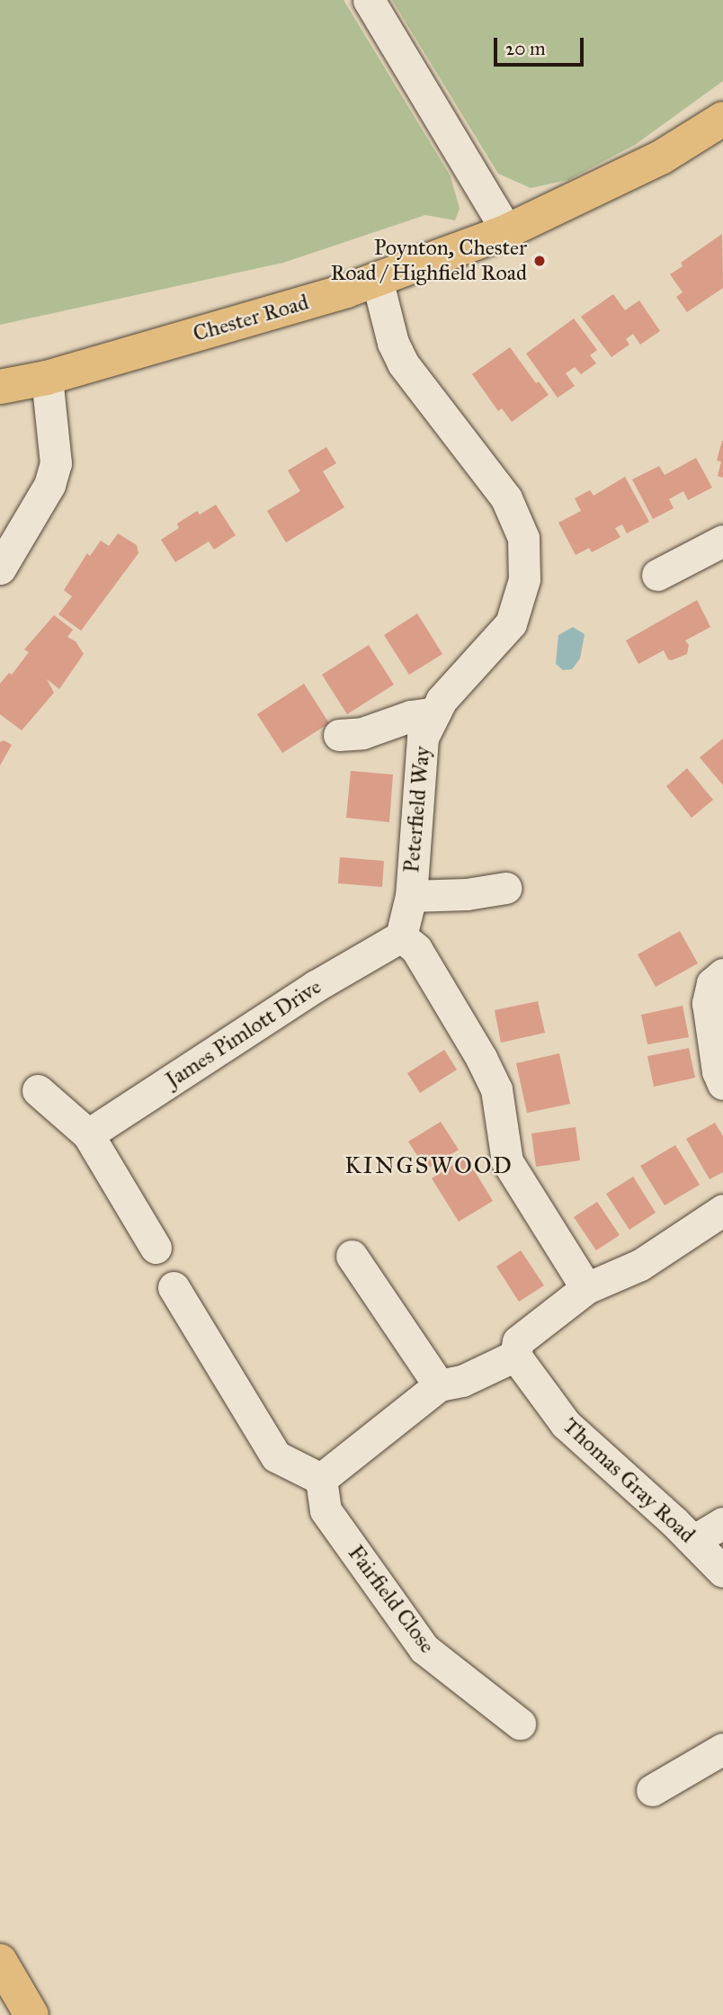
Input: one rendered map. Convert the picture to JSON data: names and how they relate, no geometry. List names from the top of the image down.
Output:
{
  "streets": {
    "main road": ["Chester Road"],
    "street": [
      "Peterfield Way",
      "James Pimlott Drive",
      "Thomas Gray Road",
      "Fairfield Close"
    ]
  },
  "crossings": [
    ["Chester Road", "Peterfield Way"],
    ["Peterfield Way", "James Pimlott Drive"]
  ],
  "districts": ["KINGSWOOD"],
  "places": ["Poynton, Chester Road / Highfield Road"],
  "scale_bar": "20 m"
}
